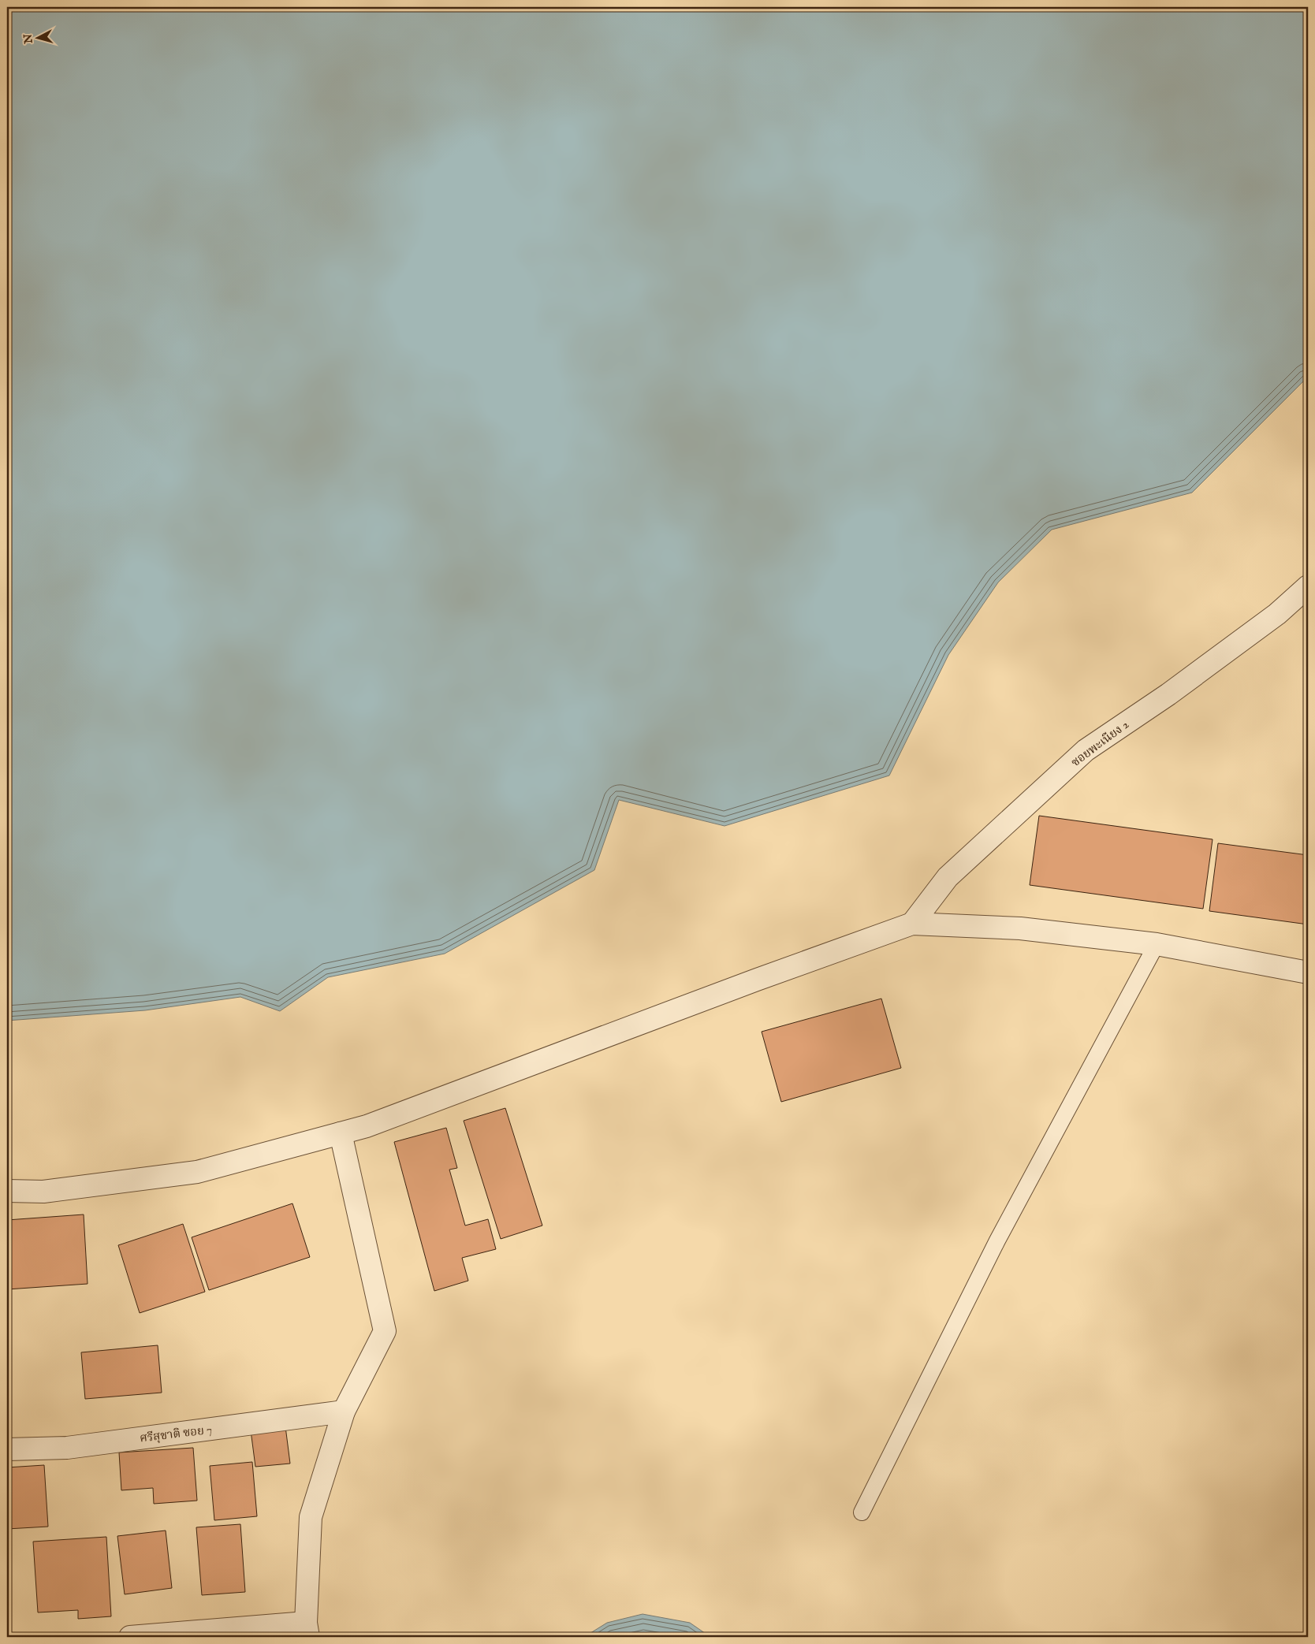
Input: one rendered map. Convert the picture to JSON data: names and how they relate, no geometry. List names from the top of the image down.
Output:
{
  "streets": {
    "street": ["ซอยพะเนียง 2", "ศรีสุชาติ ซอย 7"]
  },
  "north": "left"
}
